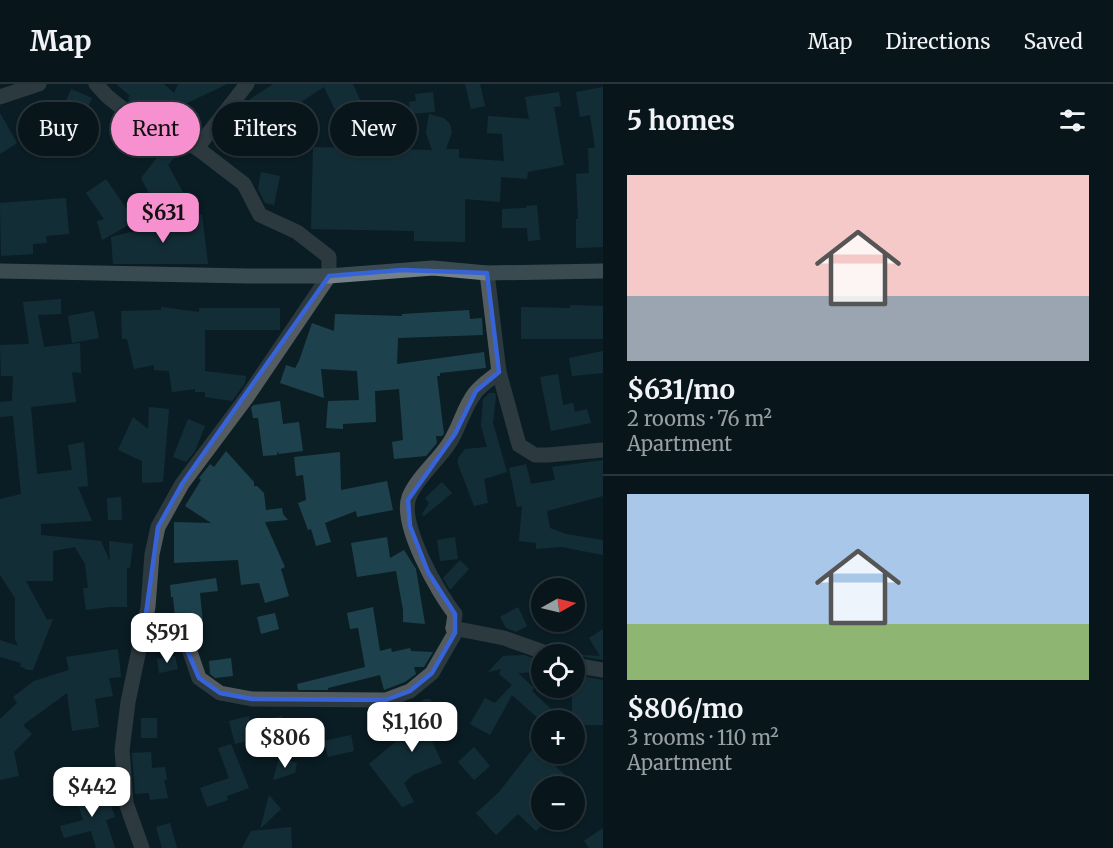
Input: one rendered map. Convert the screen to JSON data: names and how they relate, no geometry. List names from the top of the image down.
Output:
{
  "north": "right",
  "page": {
    "header": "Map",
    "nav": ["Map", "Directions", "Saved"],
    "heading": "5 homes",
    "chip": [
      "Buy",
      "Rent",
      "Filters",
      "New"
    ],
    "list": [
      {
        "name": "$631/mo",
        "note": "2 rooms · 76 m² · Apartment"
      },
      {
        "name": "$806/mo",
        "note": "3 rooms · 110 m² · Apartment"
      }
    ],
    "price": [
      "$631",
      "$591",
      "$1,160",
      "$806",
      "$442"
    ],
    "map_buttons": ["+", "−"]
  }
}
